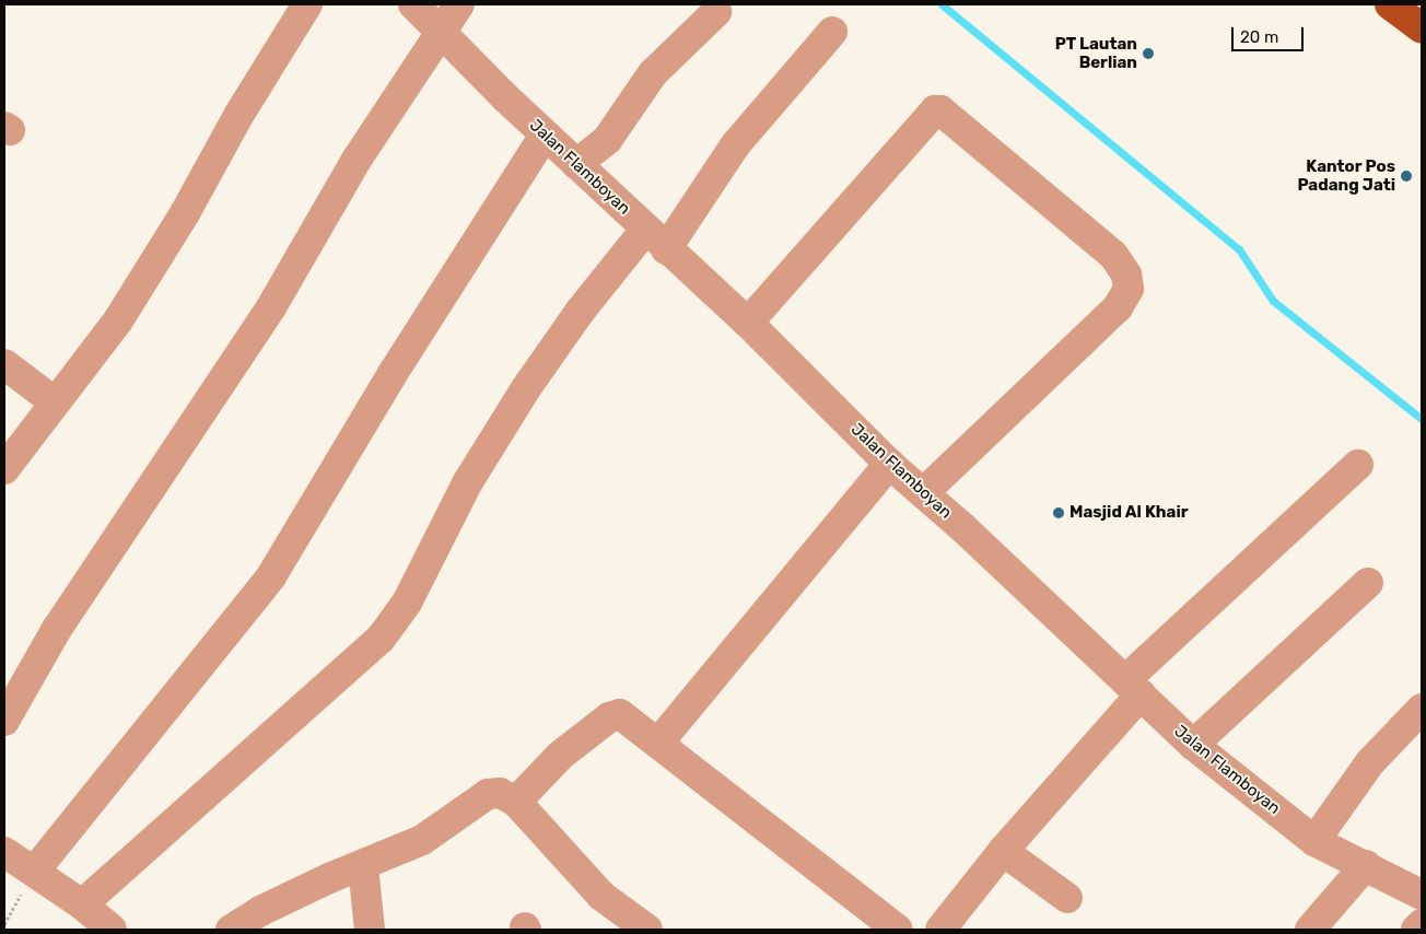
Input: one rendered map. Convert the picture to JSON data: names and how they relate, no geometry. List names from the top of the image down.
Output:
{
  "streets": {
    "street": ["Jalan Flamboyan"]
  },
  "places": ["PT Lautan Berlian", "Kantor Pos Padang Jati", "Masjid Al Khair"],
  "scale_bar": "20 m"
}
